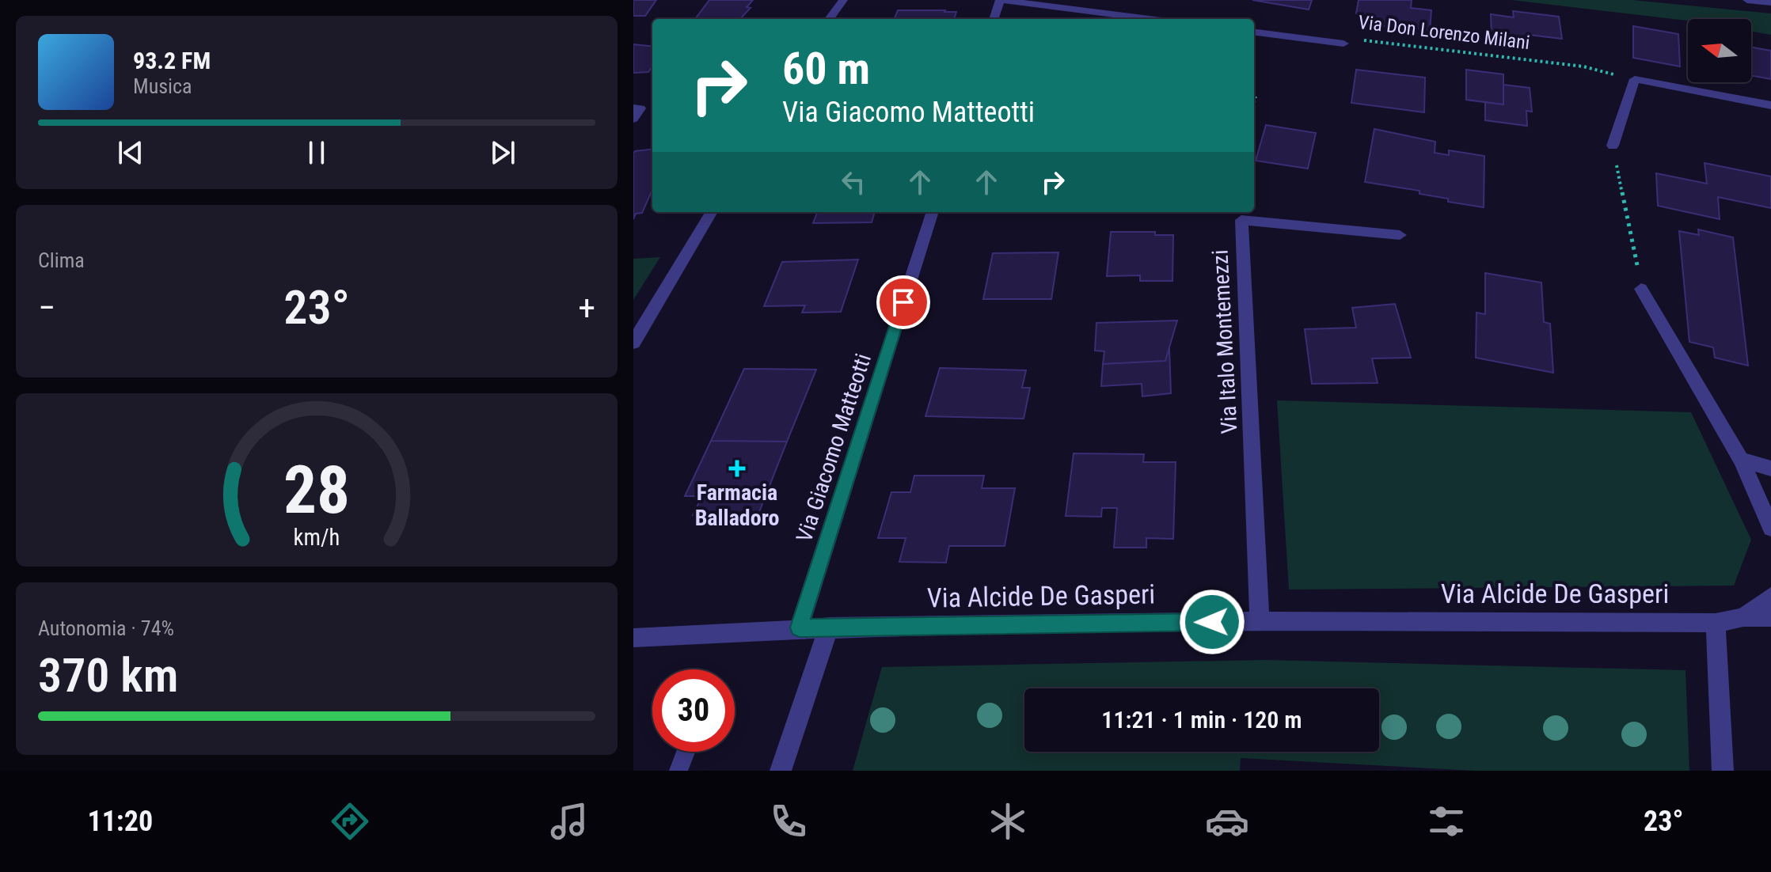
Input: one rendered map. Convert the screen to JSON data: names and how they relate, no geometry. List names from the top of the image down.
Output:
{
  "streets": {
    "street": [
      "Via Don Lorenzo Milani",
      "Via Italo Montemezzi",
      "Via Giacomo Matteotti",
      "Via Alcide De Gasperi"
    ]
  },
  "crossings": [
    ["Via Italo Montemezzi", "Via Alcide De Gasperi"],
    ["Via Giacomo Matteotti", "Via Alcide De Gasperi"]
  ],
  "places": {
    "health": ["Farmacia Balladoro"]
  },
  "north": "left",
  "page": {
    "turn": ["60 m", "Via Giacomo Matteotti"],
    "song": ["93.2 FM", "Musica"],
    "tile": [
      "Clima",
      ["Autonomia · 74%", "370 km"]
    ],
    "heat": ["−", "23°", "+"],
    "limit": "30",
    "trip": "11:21 · 1 min · 120 m",
    "tabs": ["11:20", "23°"],
    "gauge": ["28", "km/h"]
  }
}
